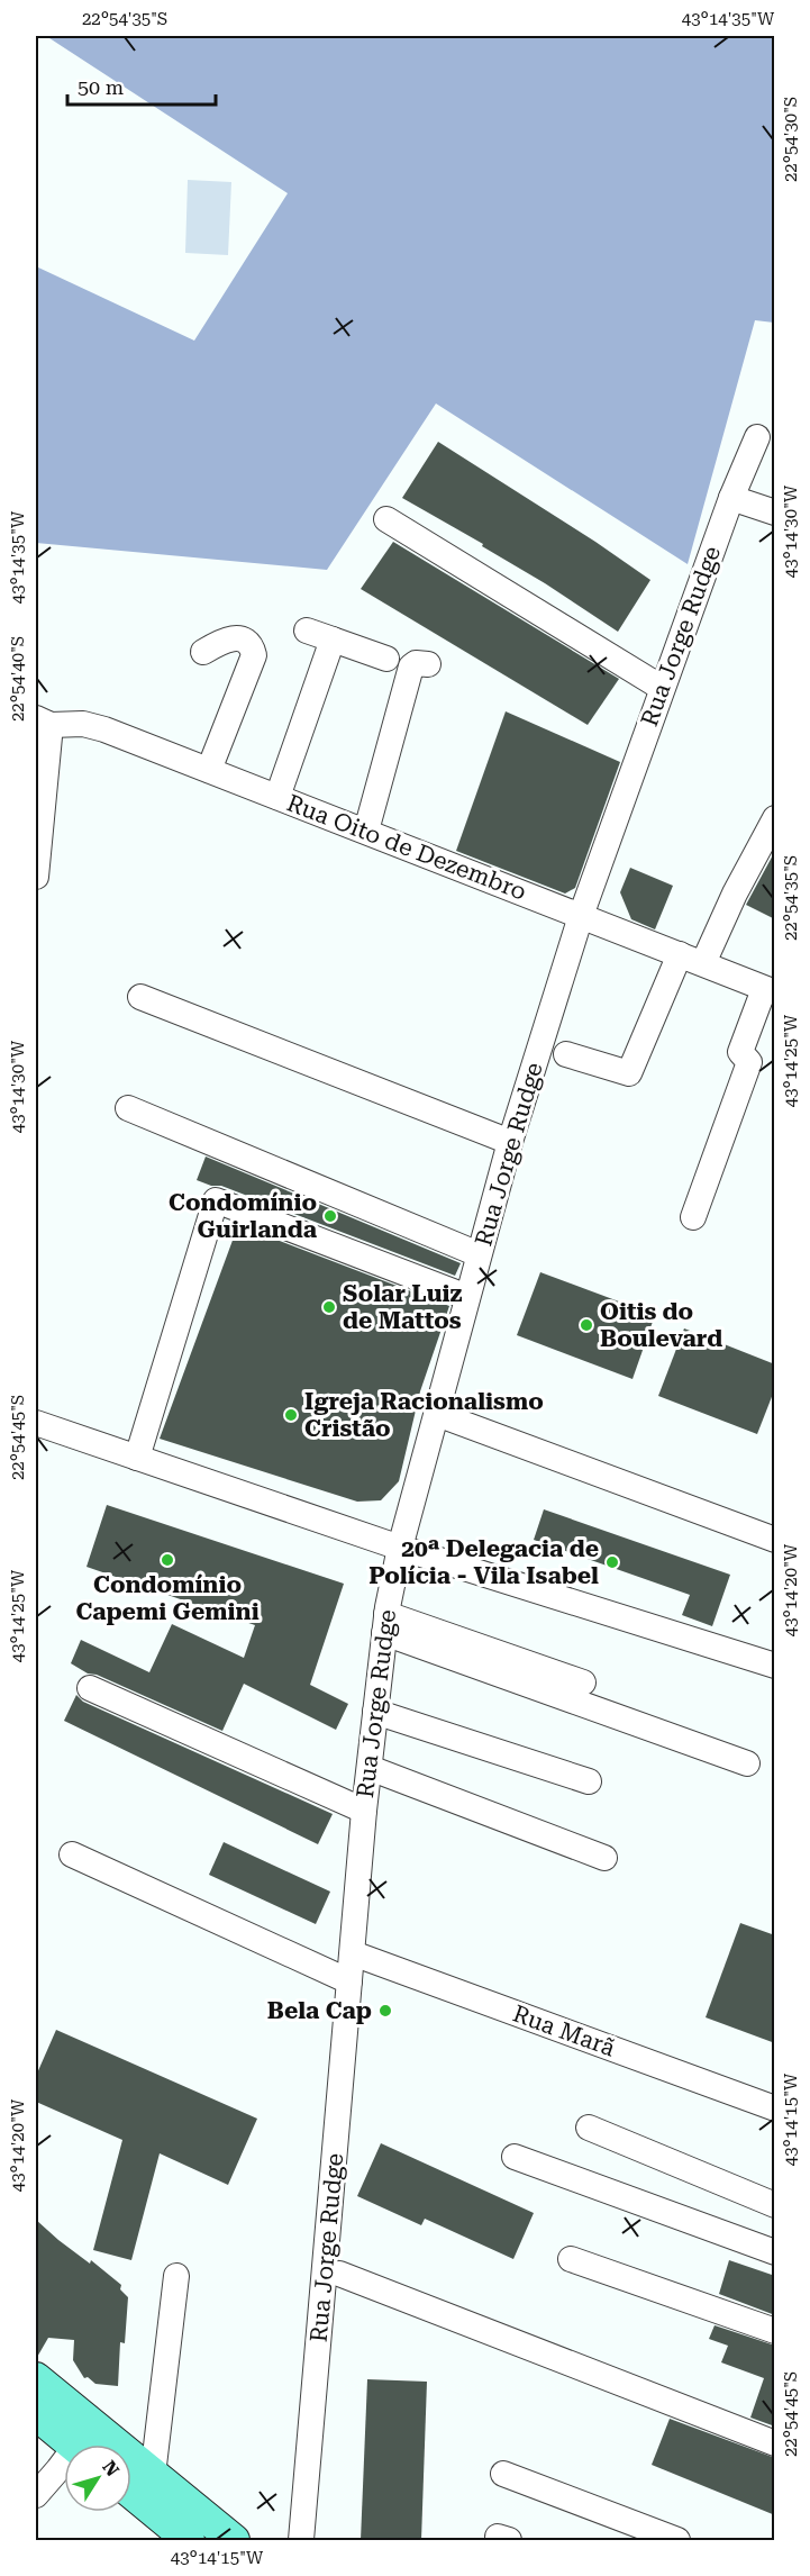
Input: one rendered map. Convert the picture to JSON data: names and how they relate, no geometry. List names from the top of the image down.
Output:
{
  "streets": {
    "street": ["Rua Jorge Rudge", "Rua Oito de Dezembro", "Rua Marã"]
  },
  "crossings": [
    ["Rua Jorge Rudge", "Rua Oito de Dezembro"],
    ["Rua Jorge Rudge", "Rua Marã"]
  ],
  "places": [
    "Condomínio Guirlanda",
    "Solar Luiz de Mattos",
    "Oitis do Boulevard",
    "Igreja Racionalismo Cristão",
    "Condomínio Capemi Gemini",
    "20ª Delegacia de Polícia - Vila Isabel",
    "Bela Cap"
  ],
  "scale_bar": "50 m",
  "north": "top right",
  "coordinates": [
    "22°54'35\"S",
    "43°14'35\"W",
    "22°54'30\"S",
    "43°14'30\"W",
    "22°54'40\"S",
    "43°14'25\"W",
    "22°54'45\"S",
    "43°14'20\"W",
    "43°14'15\"W"
  ]
}
